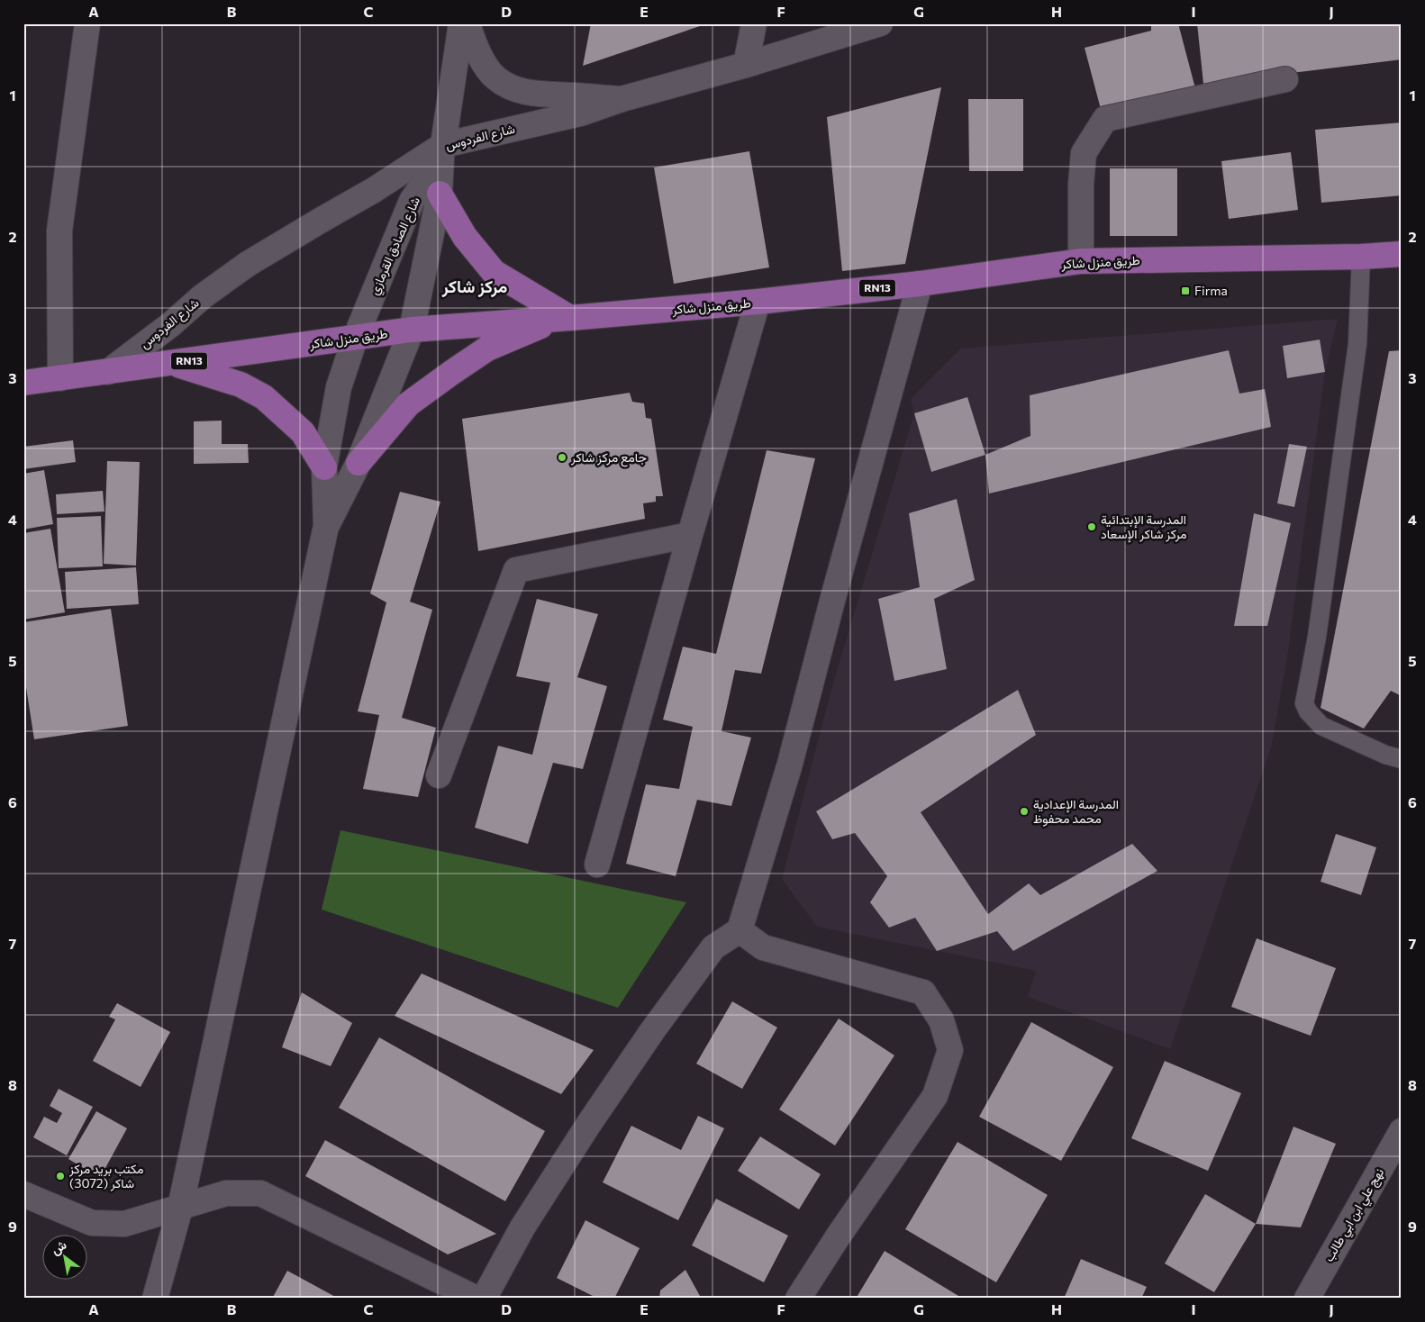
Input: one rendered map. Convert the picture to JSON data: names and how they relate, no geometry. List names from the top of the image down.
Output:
{
  "streets": {
    "main road": ["طريق منزل شاكر", "RN13"],
    "street": ["شارع الفردوس", "شارع الصادق القرمازي", "نهج علي ابن ابي طالب"]
  },
  "crossings": [
    ["شارع الفردوس", "شارع الصادق القرمازي"],
    ["شارع الفردوس", "طريق منزل شاكر"],
    ["شارع الصادق القرمازي", "طريق منزل شاكر"]
  ],
  "districts": ["مركز شاكر"],
  "places": {
    "transit": ["Firma"],
    "other": [
      "جامع مركز شاكر",
      "المدرسة الإبتدائية مركز شاكر الإسعاد",
      "المدرسة الإعدادية محمد محفوظ",
      "مكتب بريد مركز شاكر (3072)"
    ]
  },
  "north": "top left",
  "grid": {
    "columns": [
      "A",
      "B",
      "C",
      "D",
      "E",
      "F",
      "G",
      "H",
      "I",
      "J"
    ],
    "rows": [
      "1",
      "2",
      "3",
      "4",
      "5",
      "6",
      "7",
      "8",
      "9"
    ]
  }
}
